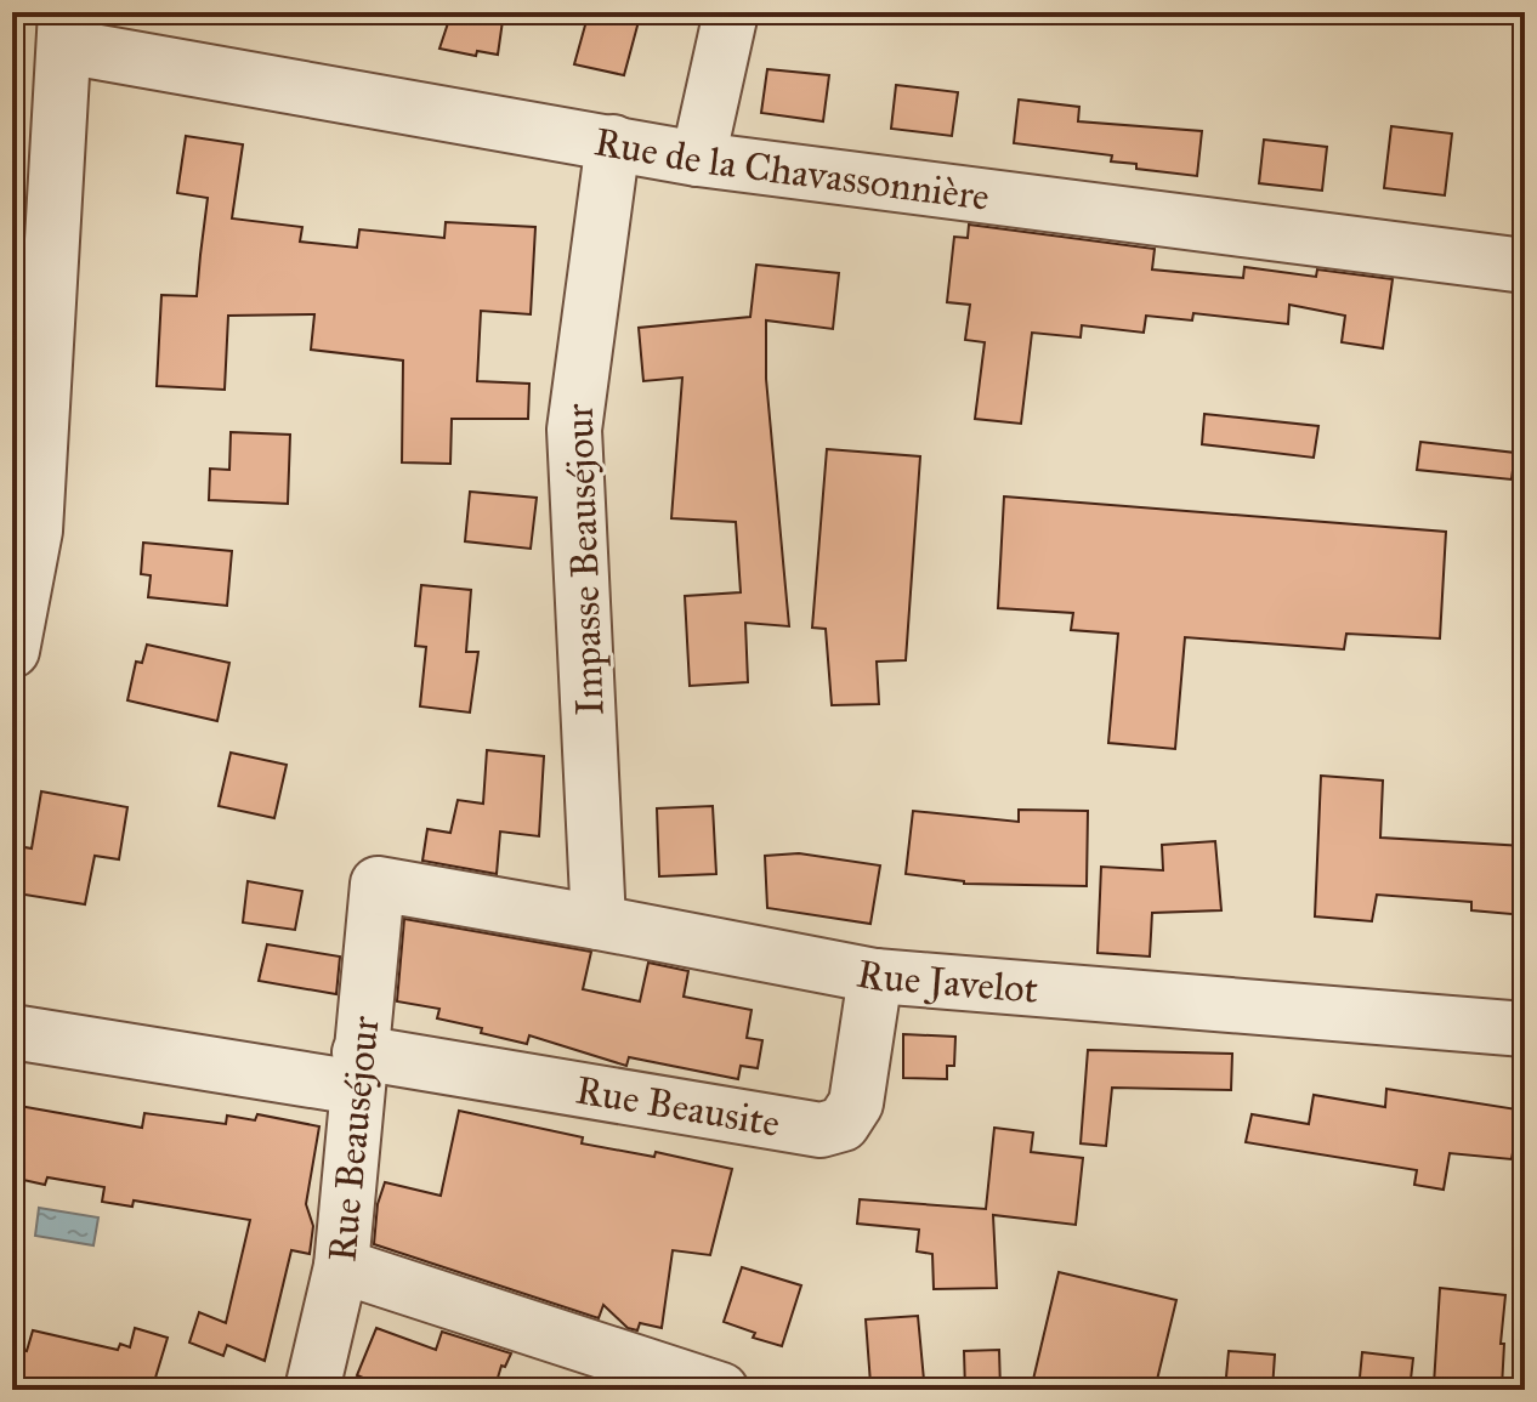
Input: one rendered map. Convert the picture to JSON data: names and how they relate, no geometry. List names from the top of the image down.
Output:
{
  "streets": {
    "street": [
      "Rue de la Chavassonnière",
      "Impasse Beauséjour",
      "Rue Javelot",
      "Rue Beausite",
      "Rue Beauséjour"
    ]
  },
  "crossings": [
    ["Rue de la Chavassonnière", "Impasse Beauséjour"],
    ["Impasse Beauséjour", "Rue Javelot"],
    ["Rue Javelot", "Rue Beausite"],
    ["Rue Javelot", "Rue Beauséjour"],
    ["Rue Beausite", "Rue Beauséjour"]
  ]
}
